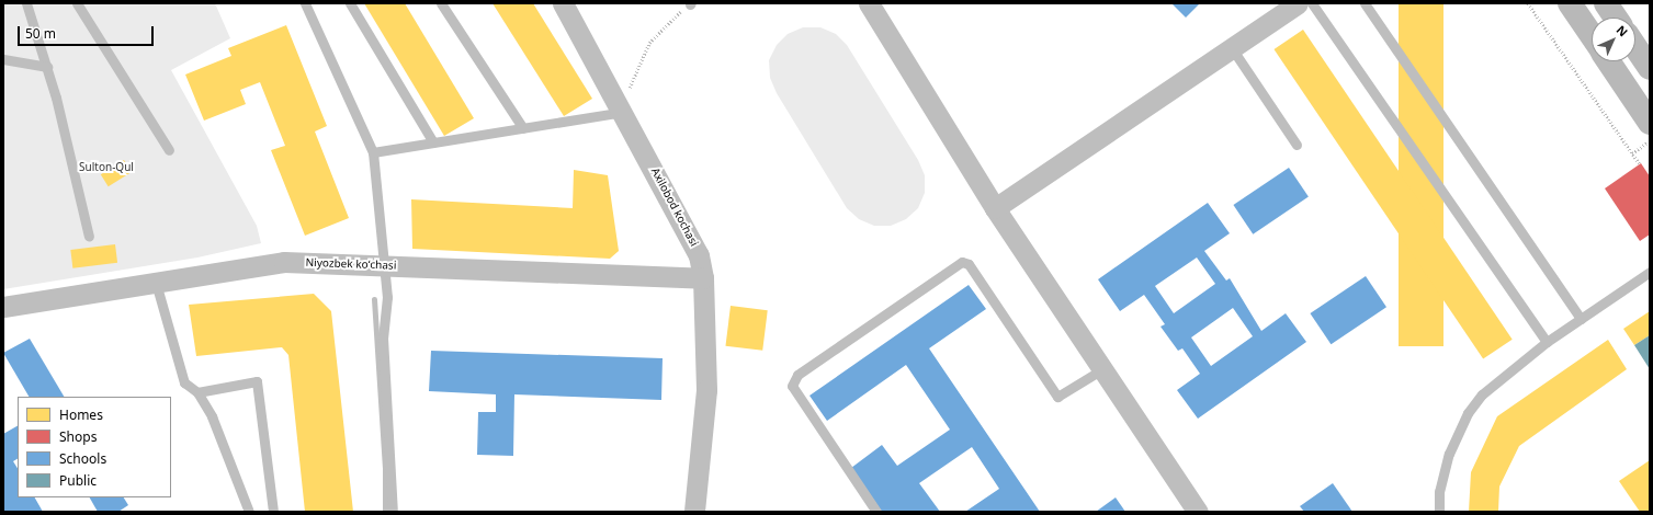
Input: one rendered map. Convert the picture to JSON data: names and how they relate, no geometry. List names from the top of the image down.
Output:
{
  "streets": {
    "street": ["Axilobod kochasi", "Niyozbek koʻchasi"]
  },
  "crossings": [
    ["Axilobod kochasi", "Niyozbek koʻchasi"]
  ],
  "parks": ["Sulton-Qul"],
  "legend": [
    "Homes",
    "Shops",
    "Schools",
    "Public"
  ],
  "scale_bar": "50 m",
  "north": "top right"
}
